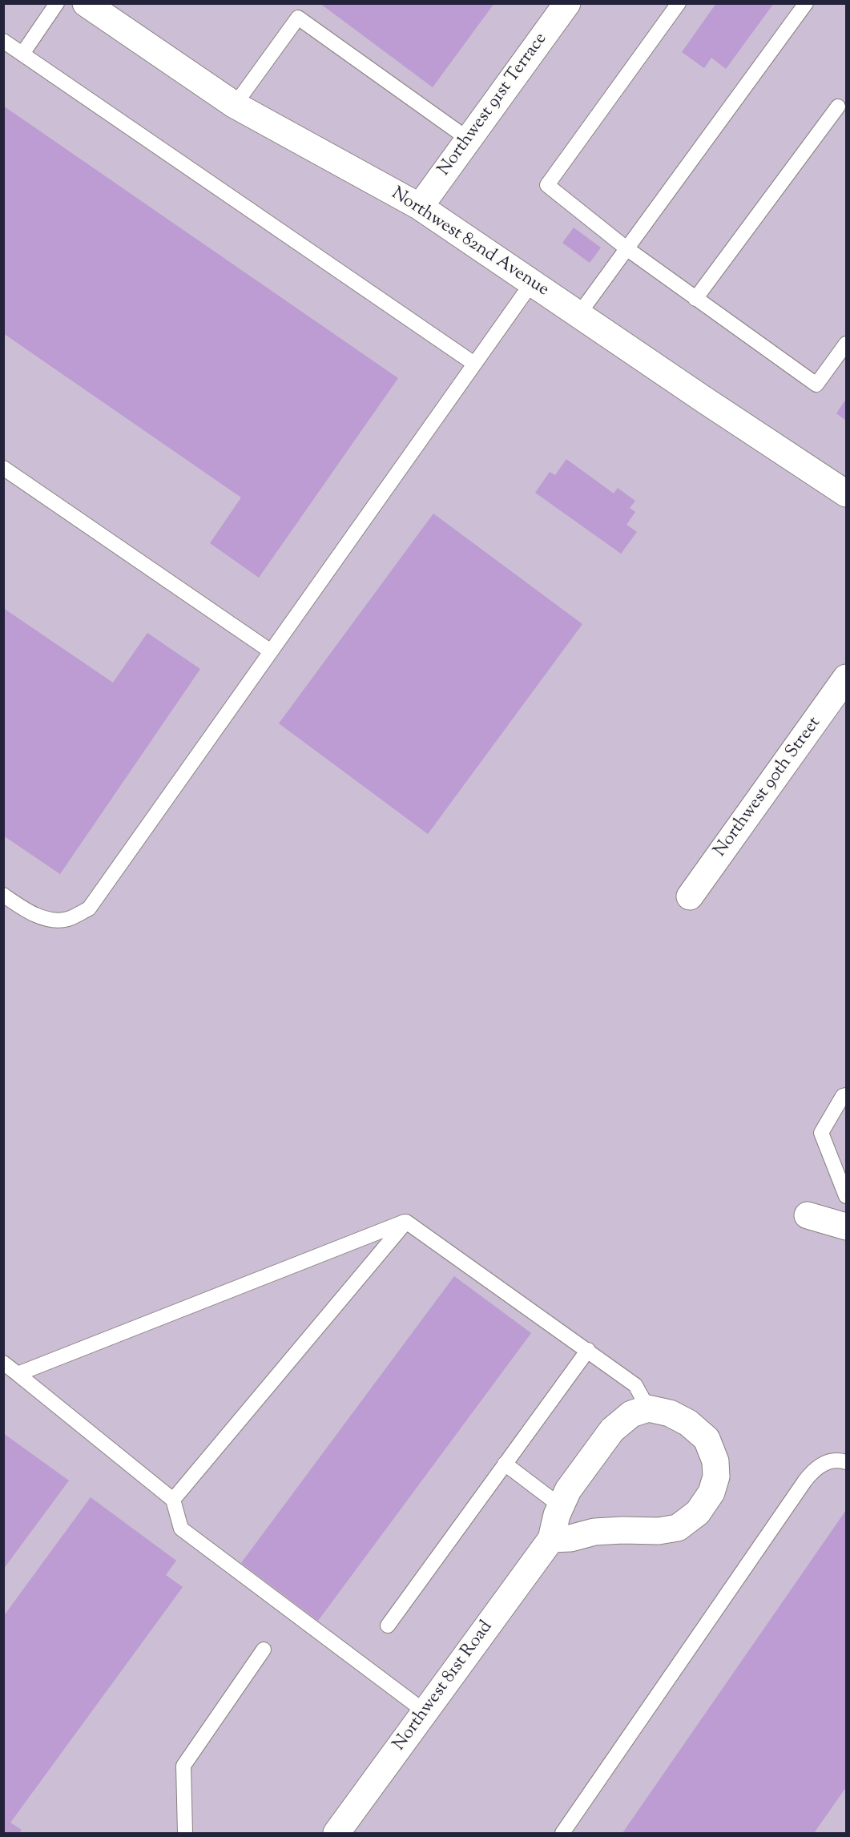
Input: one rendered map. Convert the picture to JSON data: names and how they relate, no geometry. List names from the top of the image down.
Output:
{
  "streets": {
    "street": [
      "Northwest 91st Terrace",
      "Northwest 82nd Avenue",
      "Northwest 90th Street",
      "Northwest 81st Road"
    ]
  },
  "crossings": [
    ["Northwest 91st Terrace", "Northwest 82nd Avenue"]
  ]
}
